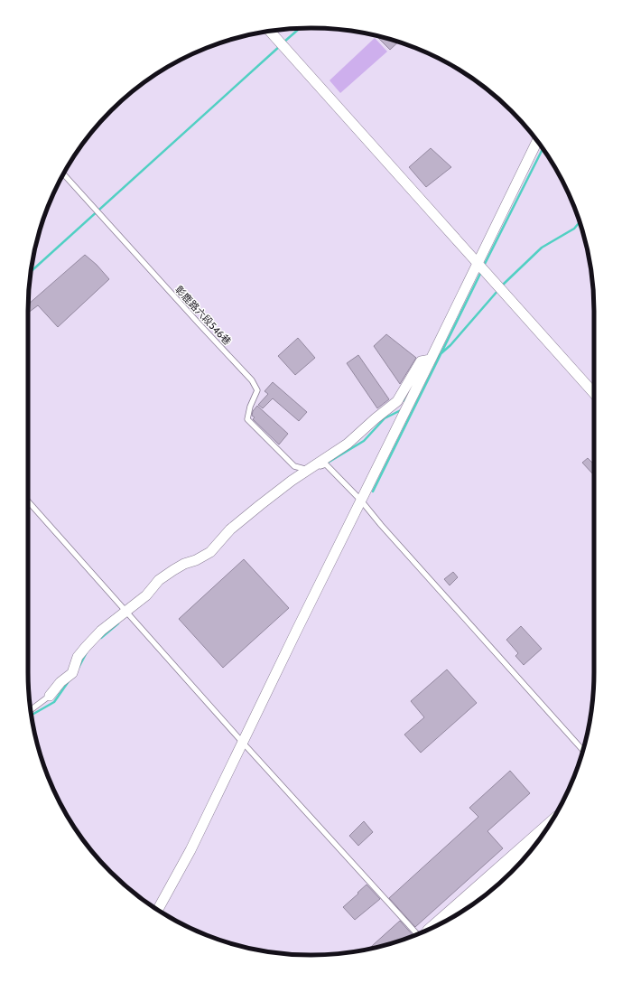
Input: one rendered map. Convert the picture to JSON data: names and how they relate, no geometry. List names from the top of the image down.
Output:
{
  "streets": {
    "lane": ["彰鹿路六段546巷"]
  }
}
